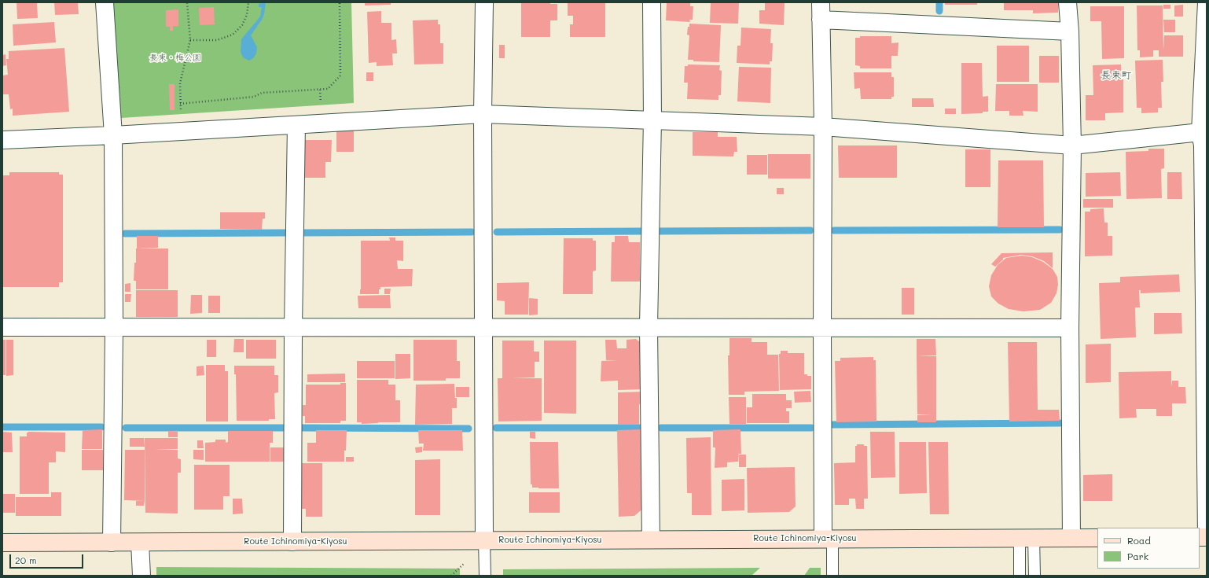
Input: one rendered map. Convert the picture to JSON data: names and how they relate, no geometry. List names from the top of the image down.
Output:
{
  "streets": {
    "main road": ["Route Ichinomiya-Kiyosu"]
  },
  "districts": ["長束町"],
  "parks": ["長束・梅公園"],
  "legend": ["Road", "Park"],
  "scale_bar": "20 m"
}
